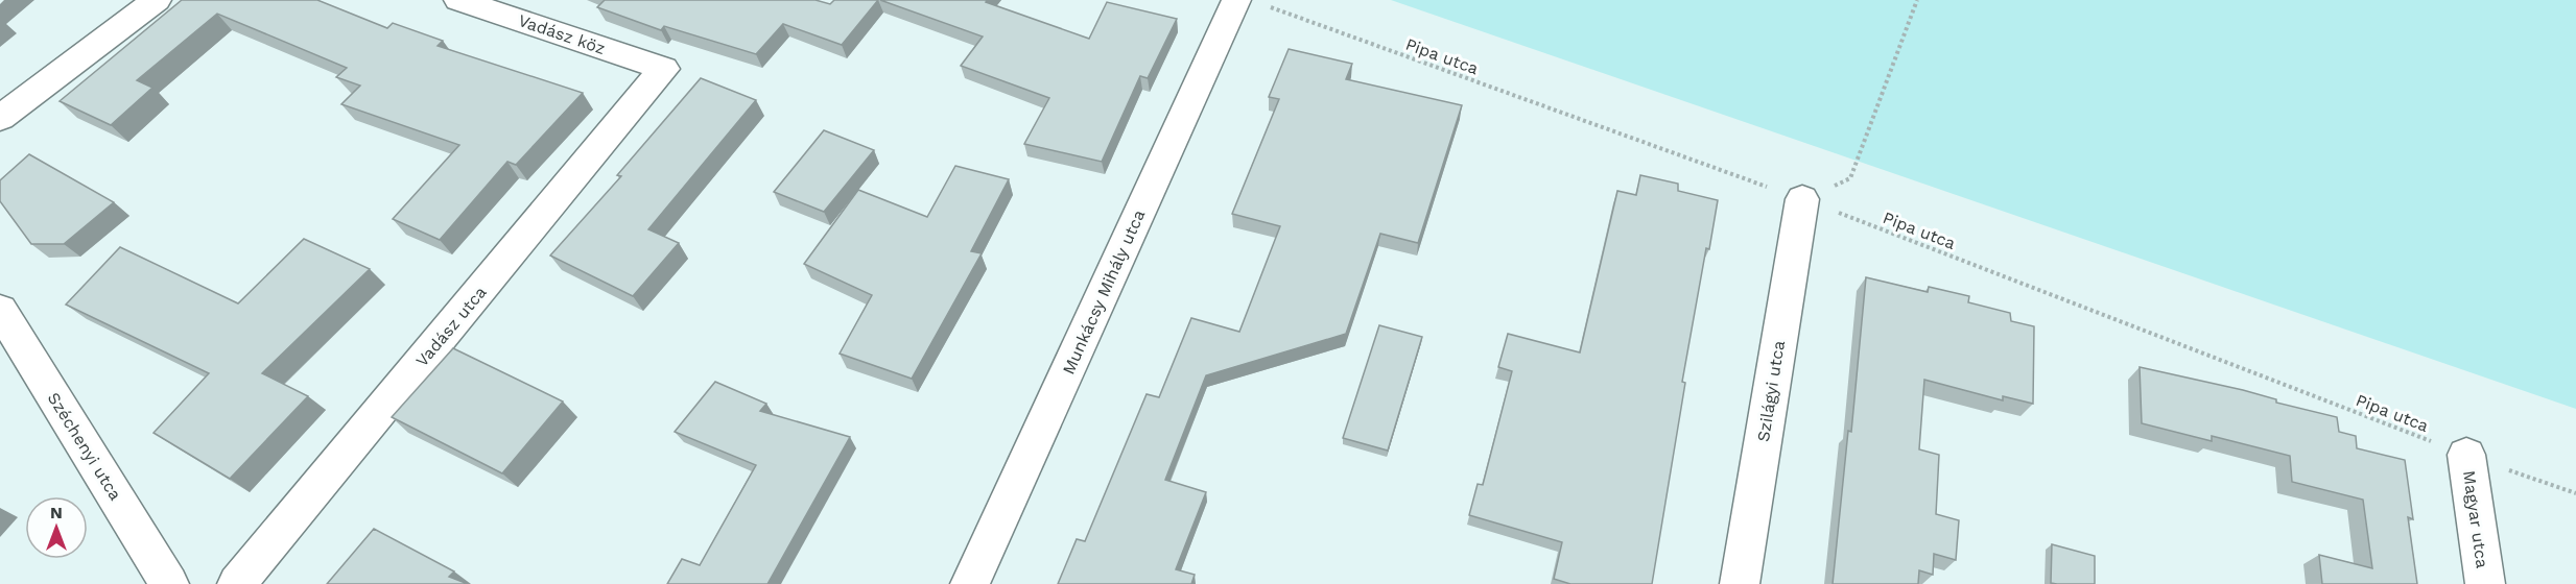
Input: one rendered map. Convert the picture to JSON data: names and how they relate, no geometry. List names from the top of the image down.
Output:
{
  "streets": {
    "street": [
      "Vadász köz",
      "Munkácsy Mihály utca",
      "Vadász utca",
      "Szilágyi utca",
      "Széchenyi utca",
      "Magyar utca"
    ],
    "path": ["Pipa utca"]
  },
  "crossings": [
    ["Vadász köz", "Vadász utca"],
    ["Pipa utca", "Munkácsy Mihály utca"],
    ["Pipa utca", "Szilágyi utca"],
    ["Pipa utca", "Magyar utca"]
  ],
  "north": "top"
}
